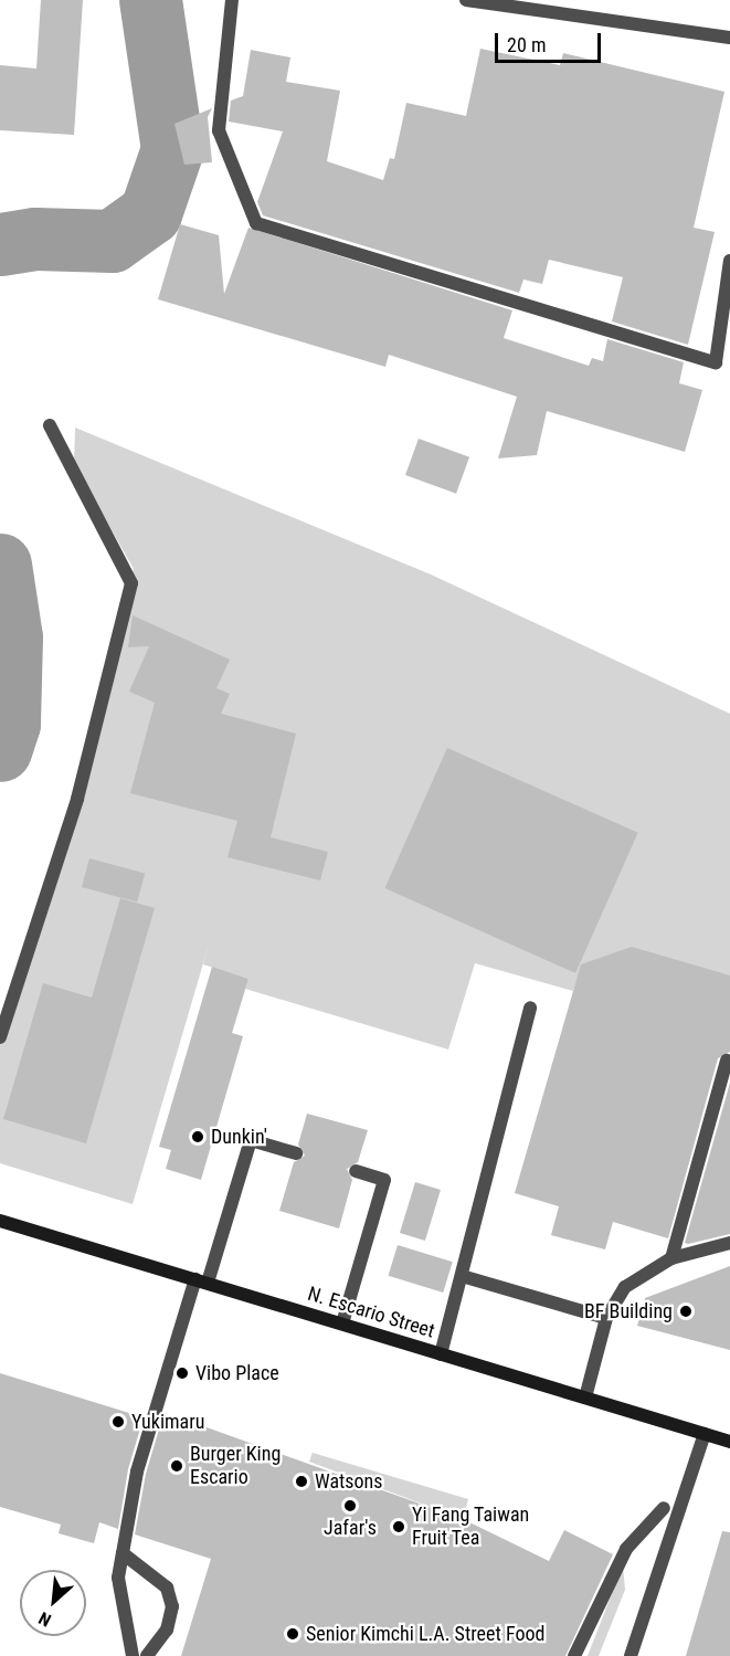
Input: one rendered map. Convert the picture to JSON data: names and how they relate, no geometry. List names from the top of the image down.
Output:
{
  "streets": {
    "main road": ["N. Escario Street"]
  },
  "places": [
    "Dunkin'",
    "BF Building",
    "Vibo Place",
    "Yukimaru",
    "Burger King Escario",
    "Watsons",
    "Jafar's",
    "Yi Fang Taiwan Fruit Tea",
    "Senior Kimchi L.A. Street Food"
  ],
  "scale_bar": "20 m",
  "north": "bottom left"
}
